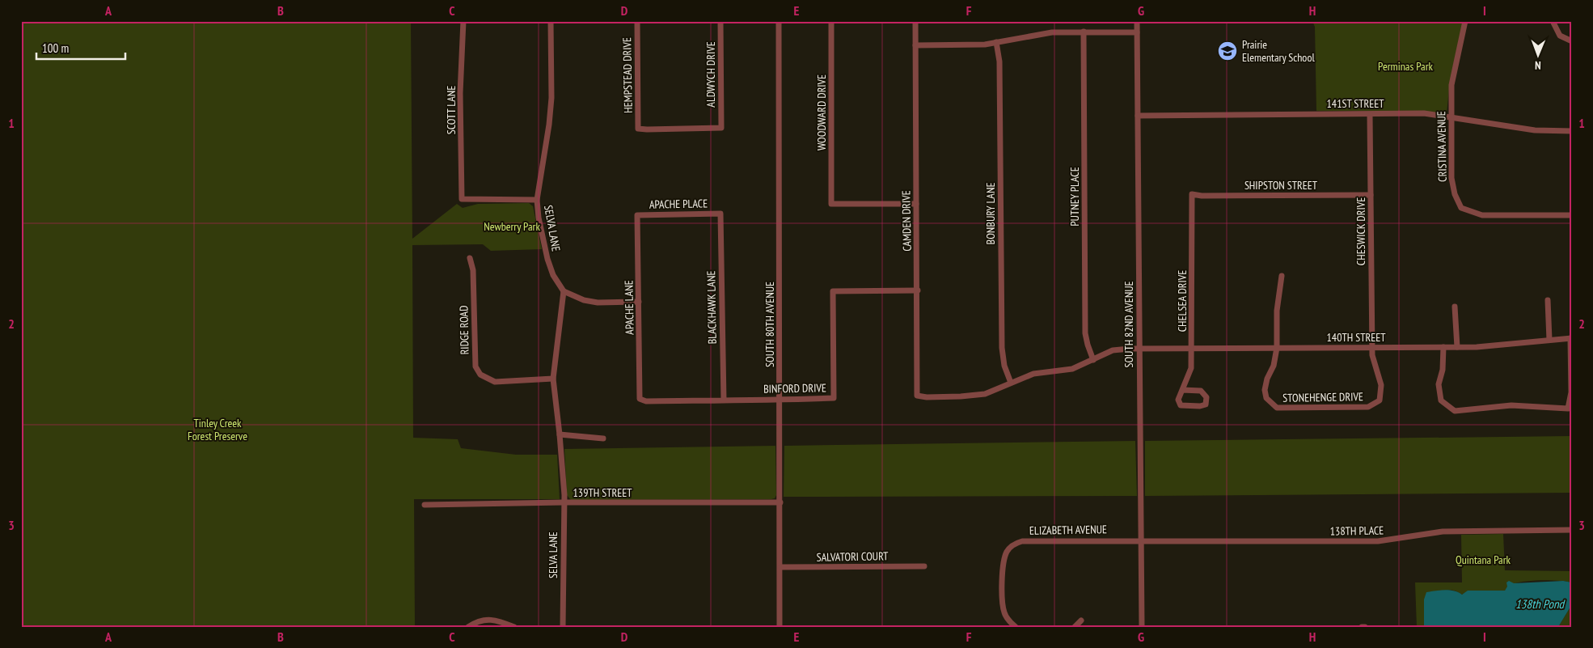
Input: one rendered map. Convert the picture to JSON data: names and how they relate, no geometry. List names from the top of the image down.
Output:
{
  "streets": {
    "street": [
      "ALDWYCH DRIVE",
      "HEMPSTEAD DRIVE",
      "141ST STREET",
      "SCOTT LANE",
      "WOODWARD DRIVE",
      "CRISTINA AVENUE",
      "SHIPSTON STREET",
      "PUTNEY PLACE",
      "APACHE PLACE",
      "BONBURY LANE",
      "CAMDEN DRIVE",
      "SELVA LANE",
      "CHESWICK DRIVE",
      "CHELSEA DRIVE",
      "APACHE LANE",
      "BLACKHAWK LANE",
      "SOUTH 80TH AVENUE",
      "SOUTH 82ND AVENUE",
      "RIDGE ROAD",
      "140TH STREET",
      "BINFORD DRIVE",
      "STONEHENGE DRIVE",
      "139TH STREET",
      "ELIZABETH AVENUE",
      "138TH PLACE",
      "SALVATORI COURT"
    ]
  },
  "crossings": [
    ["ALDWYCH DRIVE", "HEMPSTEAD DRIVE"],
    ["141ST STREET", "CRISTINA AVENUE"],
    ["141ST STREET", "CHESWICK DRIVE"],
    ["141ST STREET", "SOUTH 82ND AVENUE"],
    ["SCOTT LANE", "SELVA LANE"],
    ["WOODWARD DRIVE", "CAMDEN DRIVE"],
    ["SHIPSTON STREET", "CHESWICK DRIVE"],
    ["SHIPSTON STREET", "CHELSEA DRIVE"],
    ["APACHE PLACE", "APACHE LANE"],
    ["APACHE PLACE", "BLACKHAWK LANE"],
    ["BONBURY LANE", "CAMDEN DRIVE"],
    ["CAMDEN DRIVE", "BINFORD DRIVE"],
    ["SELVA LANE", "RIDGE ROAD"],
    ["SELVA LANE", "139TH STREET"],
    ["CHESWICK DRIVE", "140TH STREET"],
    ["CHESWICK DRIVE", "STONEHENGE DRIVE"],
    ["CHELSEA DRIVE", "140TH STREET"],
    ["APACHE LANE", "BINFORD DRIVE"],
    ["BLACKHAWK LANE", "BINFORD DRIVE"],
    ["SOUTH 80TH AVENUE", "BINFORD DRIVE"],
    ["SOUTH 80TH AVENUE", "139TH STREET"],
    ["SOUTH 80TH AVENUE", "SALVATORI COURT"],
    ["SOUTH 82ND AVENUE", "140TH STREET"],
    ["SOUTH 82ND AVENUE", "ELIZABETH AVENUE"],
    ["SOUTH 82ND AVENUE", "138TH PLACE"],
    ["140TH STREET", "STONEHENGE DRIVE"],
    ["ELIZABETH AVENUE", "138TH PLACE"]
  ],
  "water": ["138th Pond"],
  "parks": [
    "Perminas Park",
    "Newberry Park",
    "Tinley Creek Forest Preserve",
    "Quintana Park"
  ],
  "places": {
    "school or university": ["Prairie Elementary School"]
  },
  "scale_bar": "100 m",
  "north": "bottom",
  "grid": {
    "columns": [
      "A",
      "B",
      "C",
      "D",
      "E",
      "F",
      "G",
      "H",
      "I"
    ],
    "rows": ["1", "2", "3"]
  }
}
